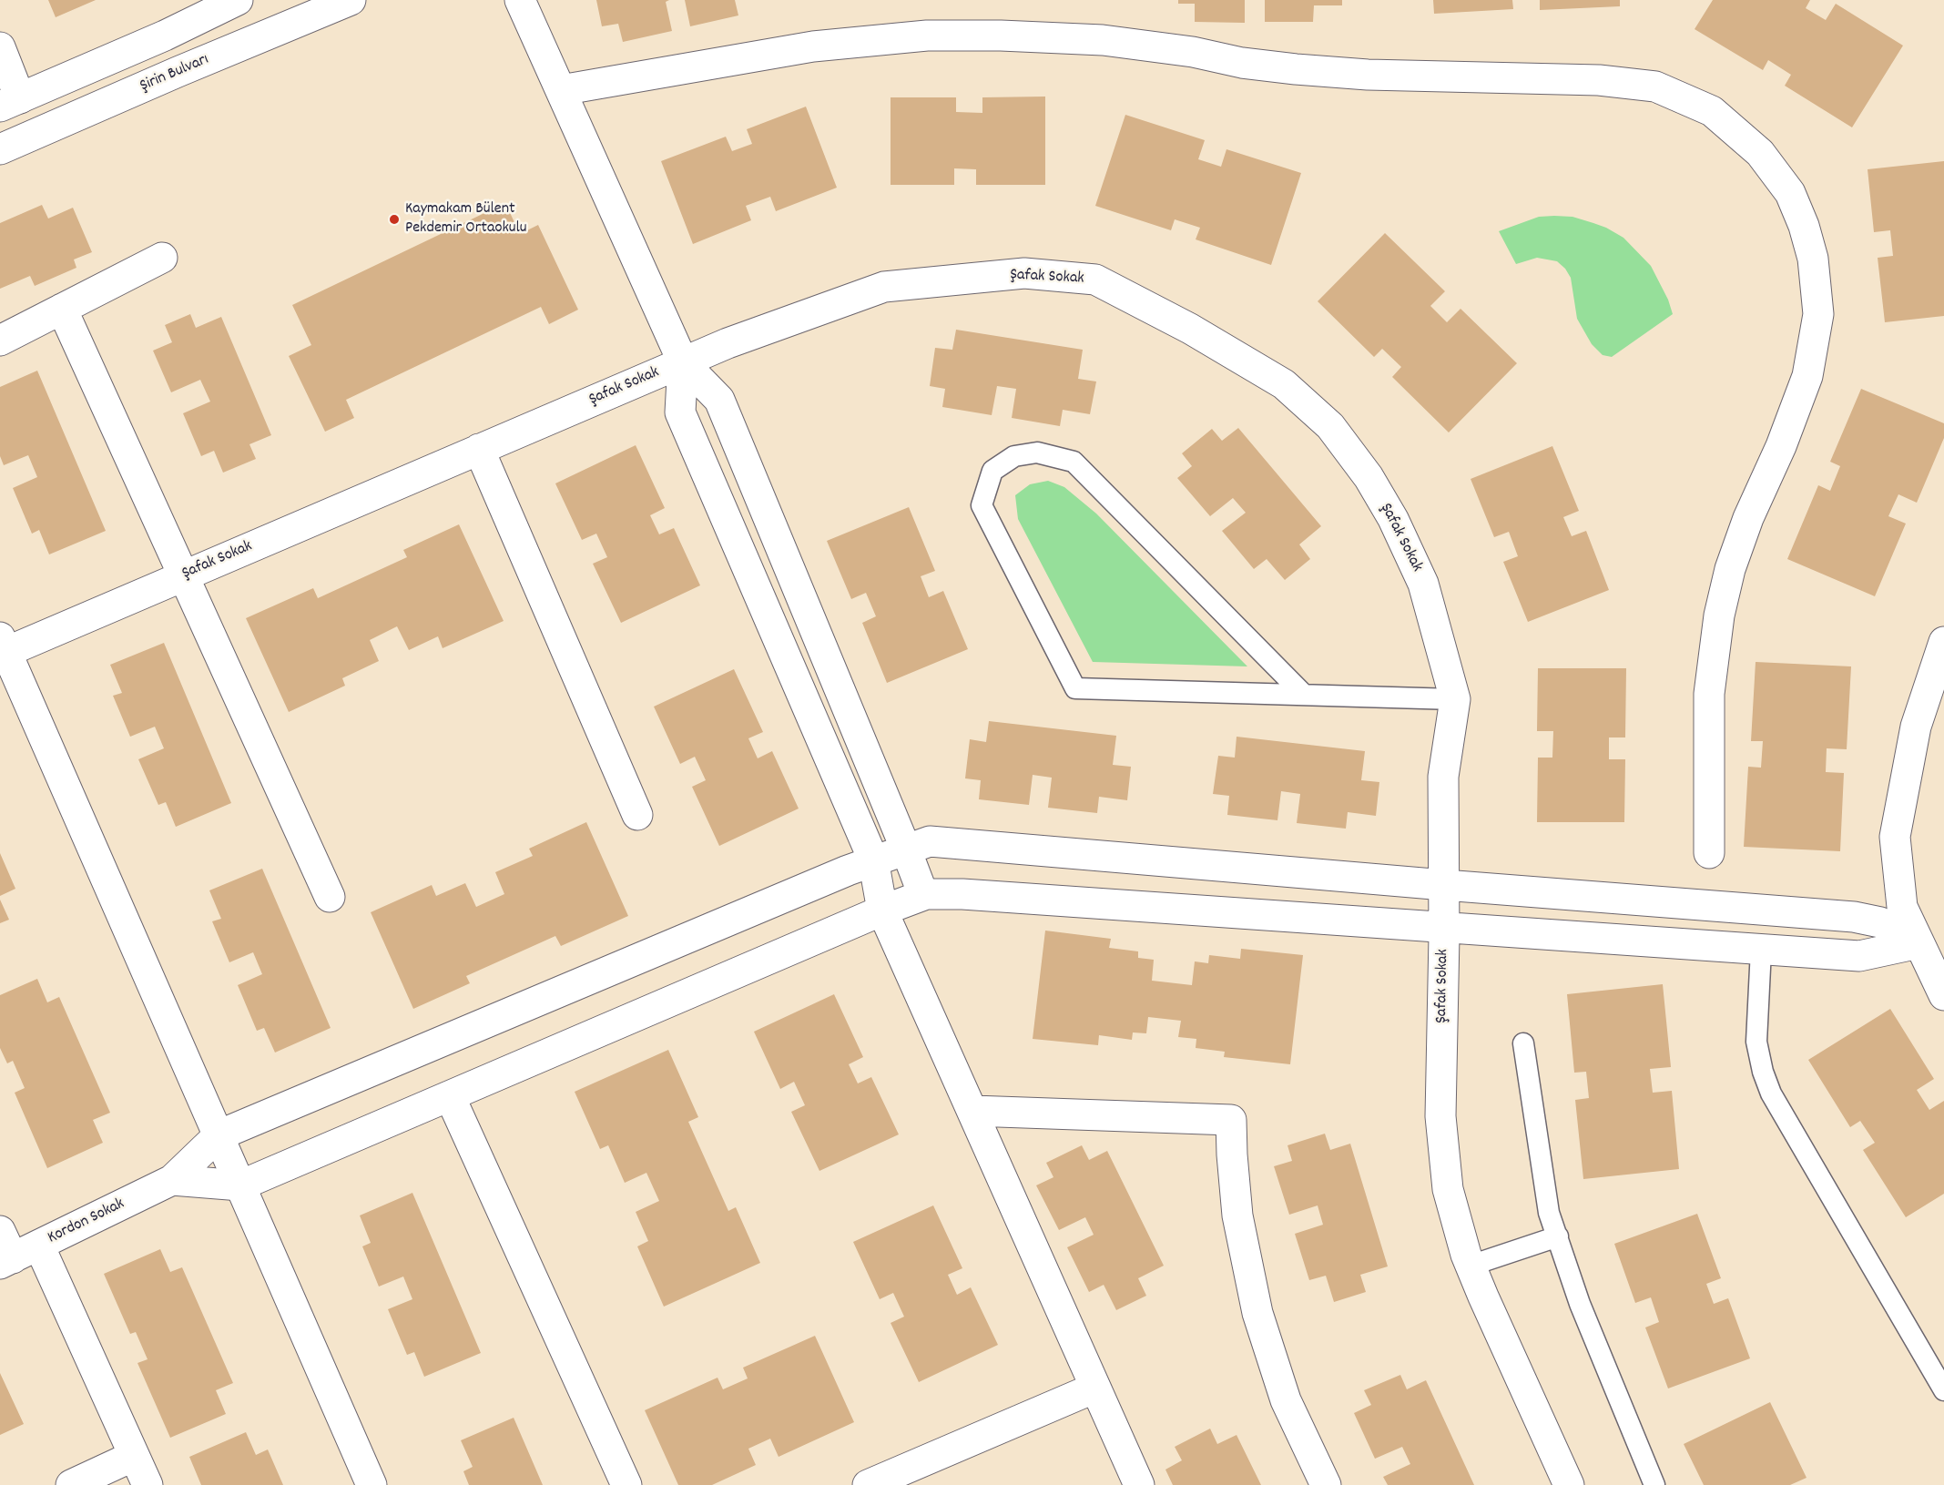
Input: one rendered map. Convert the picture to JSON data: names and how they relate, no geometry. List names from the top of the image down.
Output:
{
  "streets": {
    "street": ["Şirin Bulvarı", "Şafak Sokak", "Kordon Sokak"]
  },
  "places": ["Kaymakam Bülent Pekdemir Ortaokulu"]
}
